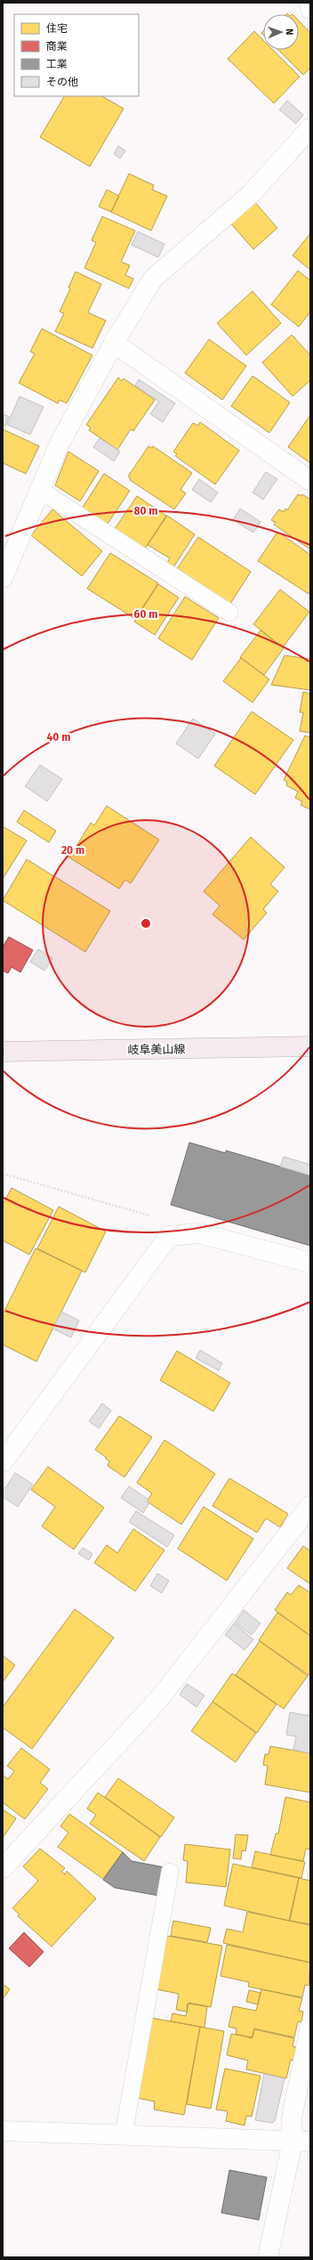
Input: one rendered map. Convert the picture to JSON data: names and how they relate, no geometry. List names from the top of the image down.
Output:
{
  "streets": {
    "main road": ["岐阜美山線"]
  },
  "legend": [
    "住宅",
    "商業",
    "工業",
    "その他"
  ],
  "north": "right",
  "rings": [
    "80 m",
    "60 m",
    "40 m",
    "20 m"
  ]
}
